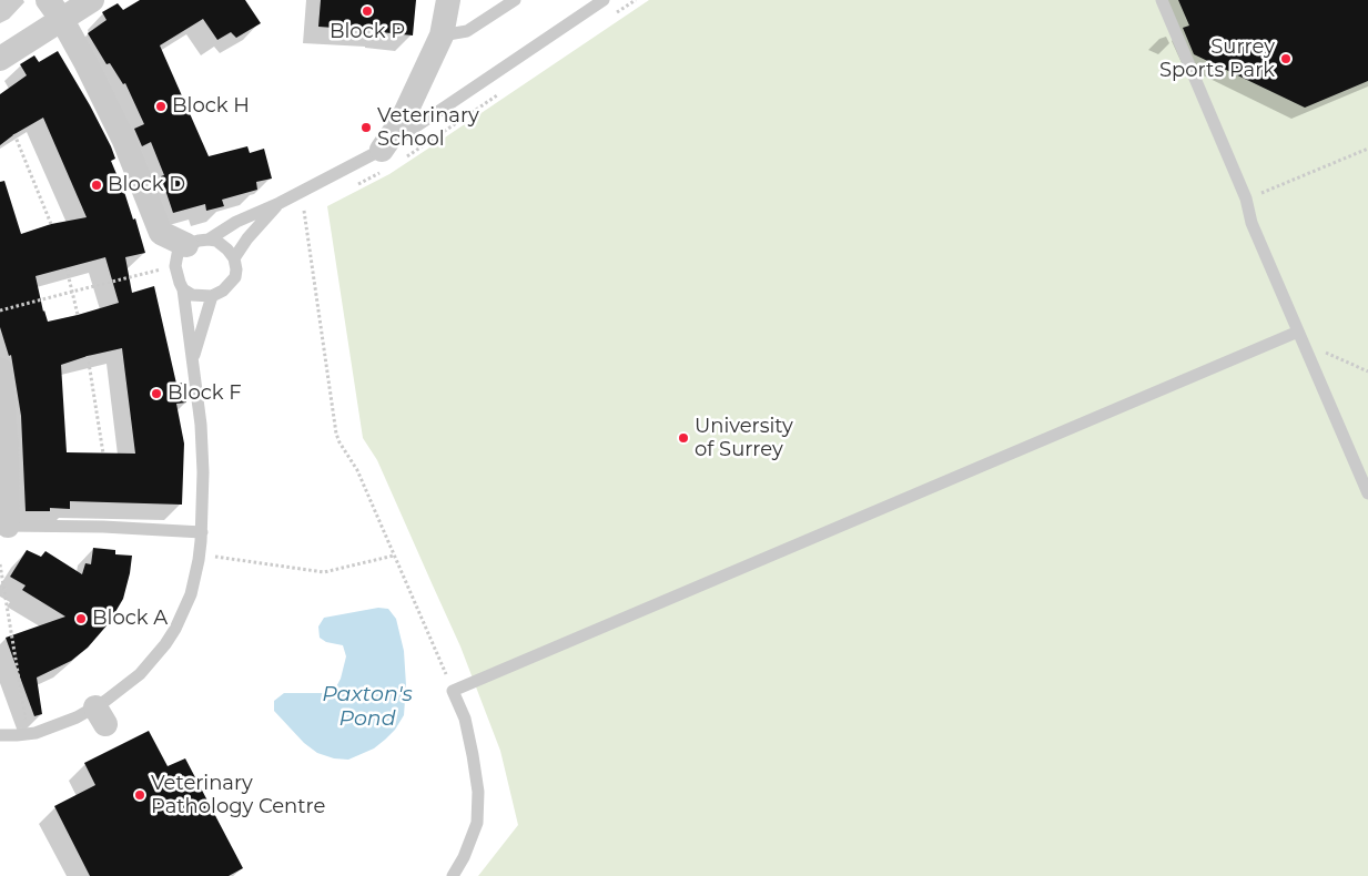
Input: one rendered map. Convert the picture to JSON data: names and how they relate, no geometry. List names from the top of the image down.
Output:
{
  "water": ["Paxton's Pond"],
  "places": [
    "Block P",
    "Surrey Sports Park",
    "Block H",
    "Veterinary School",
    "Block D",
    "Block F",
    "University of Surrey",
    "Block A",
    "Veterinary Pathology Centre"
  ]
}
